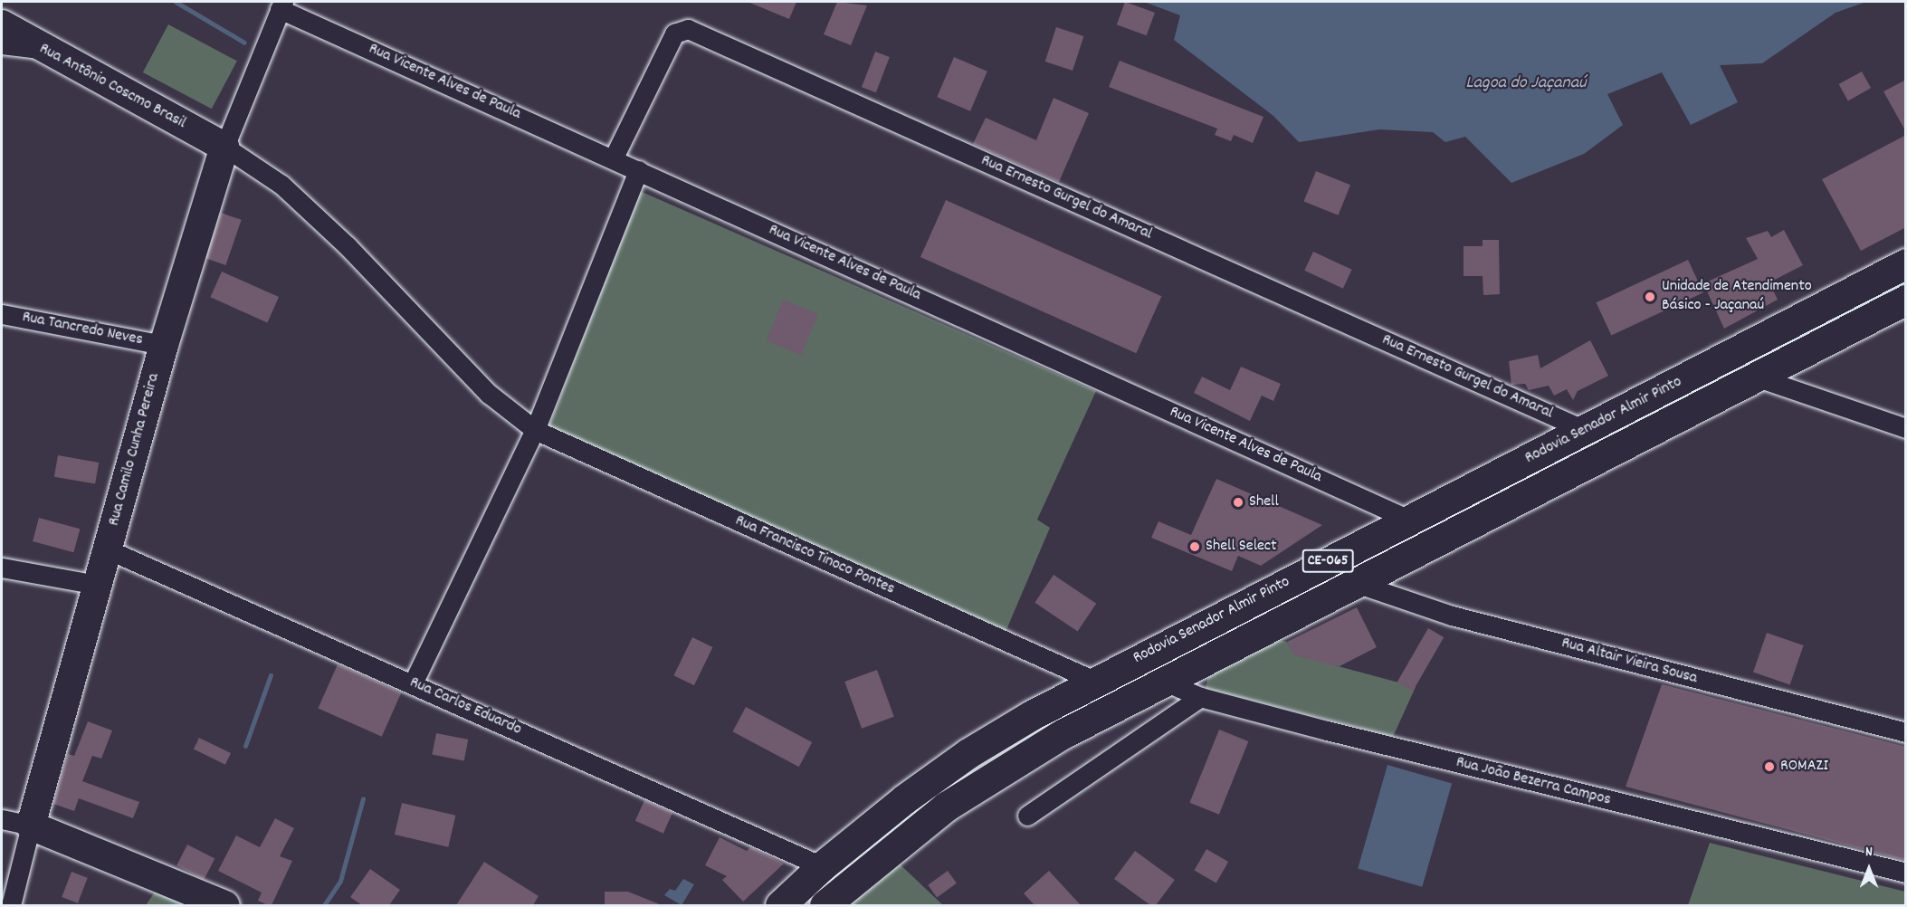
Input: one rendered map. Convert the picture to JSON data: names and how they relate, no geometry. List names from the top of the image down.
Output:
{
  "streets": {
    "main road": ["Rodovia Senador Almir Pinto", "CE-065"],
    "street": [
      "Rua Vicente Alves de Paula",
      "Rua Antônio Coscmo Brasil",
      "Rua Ernesto Gurgel do Amaral",
      "Rua Tancredo Neves",
      "Rua Camilo Cunha Pereira",
      "Rua Francisco Tinoco Pontes",
      "Rua Altair Vieira Sousa",
      "Rua Carlos Eduardo",
      "Rua João Bezerra Campos"
    ]
  },
  "crossings": [
    ["Rua Vicente Alves de Paula", "Rua Ernesto Gurgel do Amaral"],
    ["Rua Vicente Alves de Paula", "Rodovia Senador Almir Pinto"],
    ["Rua Vicente Alves de Paula", "Rua Camilo Cunha Pereira"],
    ["Rua Antônio Coscmo Brasil", "Rua Camilo Cunha Pereira"],
    ["Rua Antônio Coscmo Brasil", "Rua Francisco Tinoco Pontes"],
    ["Rua Ernesto Gurgel do Amaral", "Rodovia Senador Almir Pinto"],
    ["Rua Tancredo Neves", "Rua Camilo Cunha Pereira"],
    ["Rodovia Senador Almir Pinto", "Rua Francisco Tinoco Pontes"],
    ["Rodovia Senador Almir Pinto", "Rua Altair Vieira Sousa"],
    ["Rodovia Senador Almir Pinto", "Rua Carlos Eduardo"],
    ["Rodovia Senador Almir Pinto", "Rua João Bezerra Campos"],
    ["Rua Camilo Cunha Pereira", "Rua Francisco Tinoco Pontes"],
    ["Rua Camilo Cunha Pereira", "Rua Carlos Eduardo"]
  ],
  "water": ["Lagoa do Jaçanaú"],
  "places": [
    "Unidade de Atendimento Básico - Jaçanaú",
    "Shell",
    "Shell Select",
    "ROMAZI"
  ],
  "north": "top"
}
